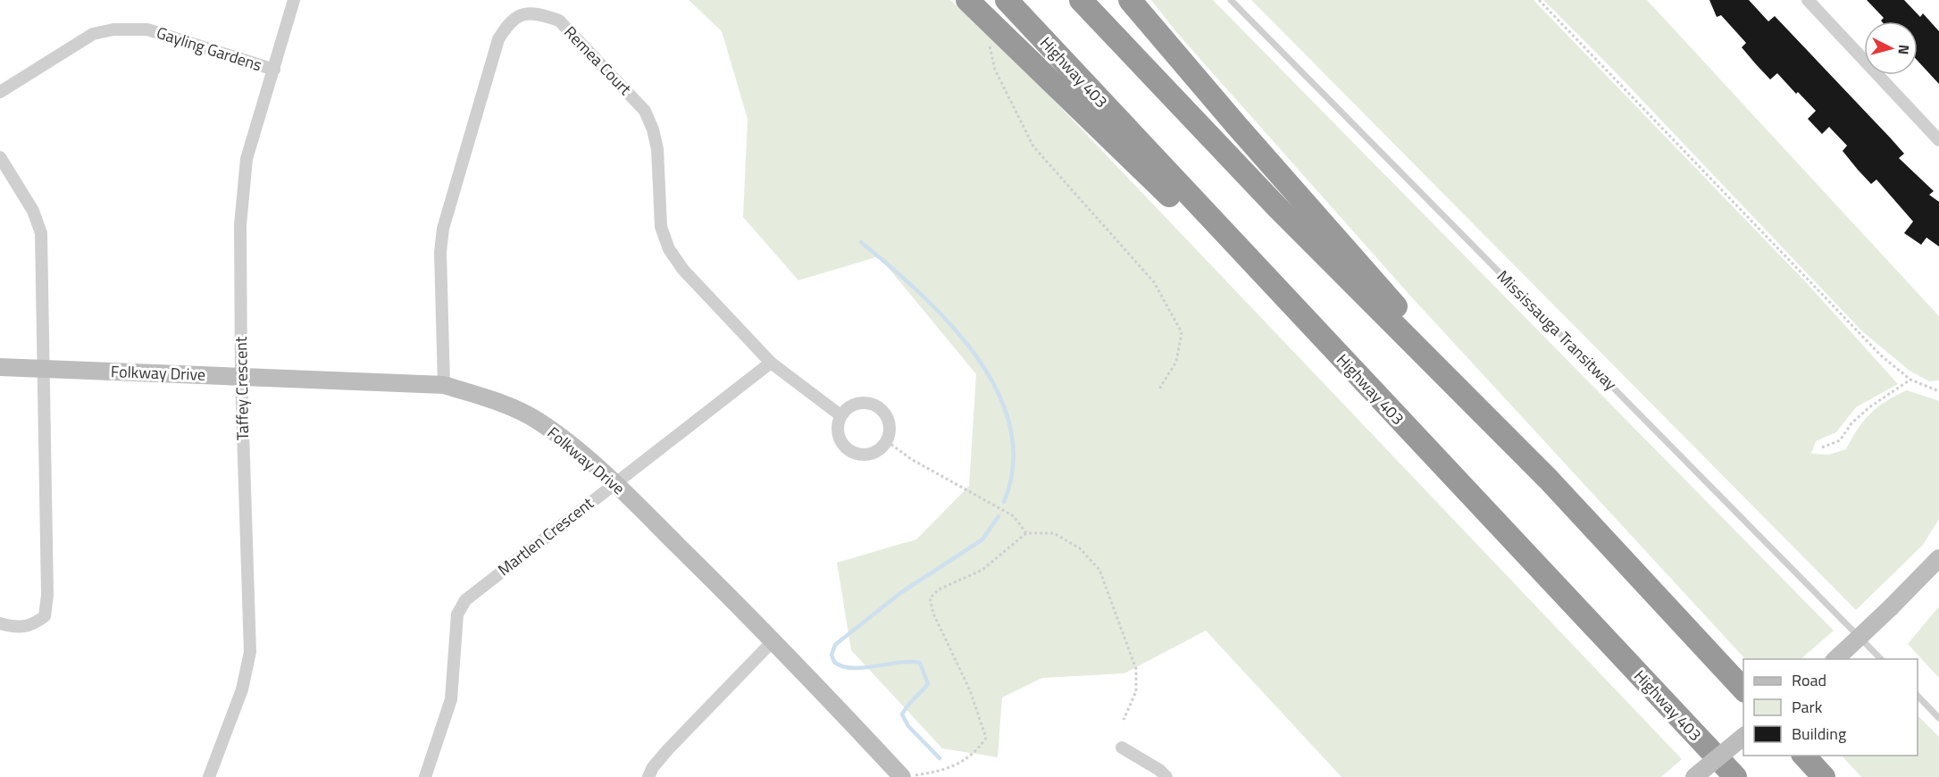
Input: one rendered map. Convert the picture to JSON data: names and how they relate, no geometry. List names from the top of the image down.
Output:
{
  "streets": {
    "highway": ["Highway 403"],
    "street": [
      "Gayling Gardens",
      "Remea Court",
      "Folkway Drive",
      "Taffey Crescent",
      "Martlen Crescent"
    ],
    "lane": ["Mississauga Transitway"]
  },
  "crossings": [
    ["Gayling Gardens", "Taffey Crescent"],
    ["Remea Court", "Folkway Drive"],
    ["Remea Court", "Martlen Crescent"],
    ["Folkway Drive", "Taffey Crescent"],
    ["Folkway Drive", "Martlen Crescent"]
  ],
  "legend": ["Road", "Park", "Building"],
  "north": "right"
}
